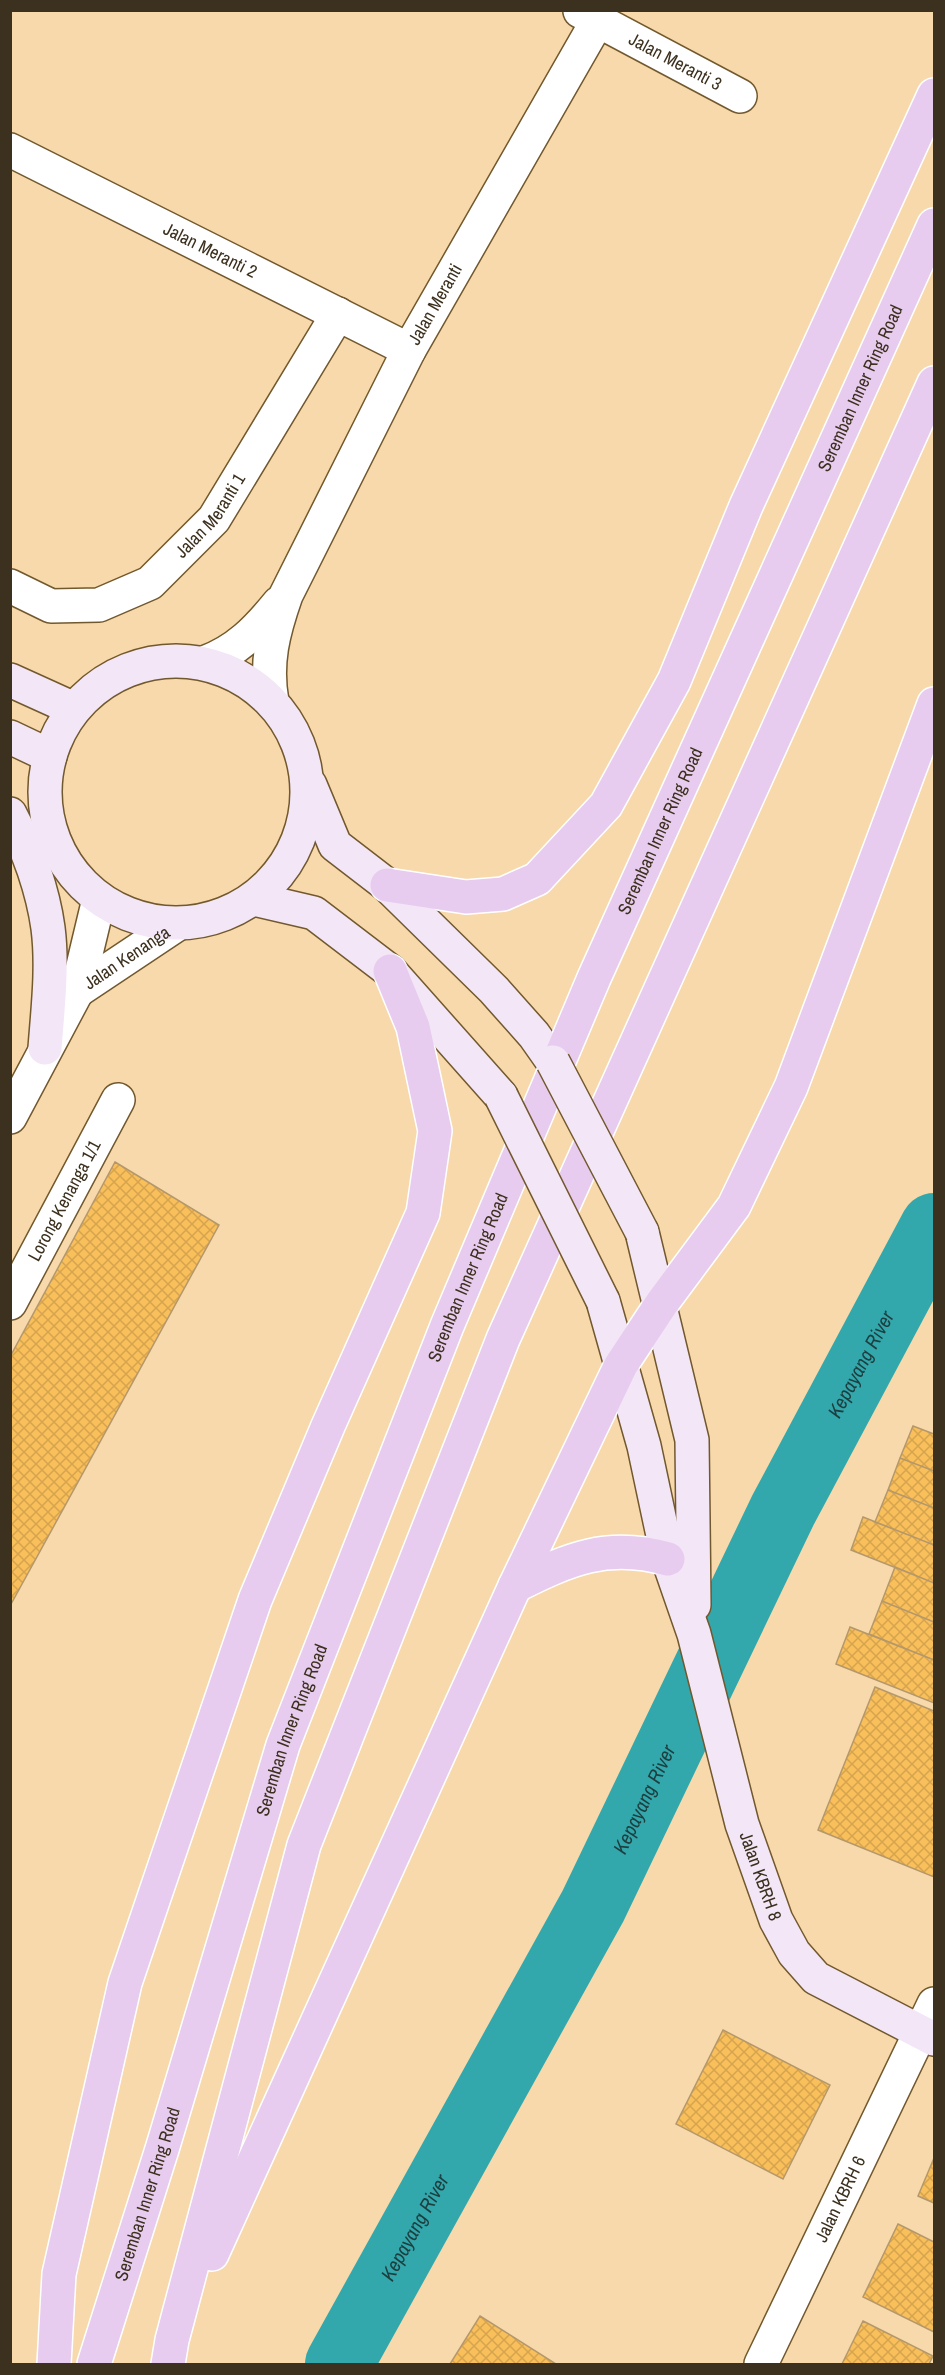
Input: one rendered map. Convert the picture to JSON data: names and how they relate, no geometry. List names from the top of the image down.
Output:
{
  "streets": {
    "main road": ["Seremban Inner Ring Road"],
    "street": [
      "Jalan Meranti 3",
      "Jalan Meranti 2",
      "Jalan Meranti",
      "Jalan Meranti 1",
      "Jalan Kenanga",
      "Lorong Kenanga 1/1",
      "Jalan KBRH 8",
      "Jalan KBRH 6"
    ]
  },
  "crossings": [
    ["Jalan Meranti 3", "Jalan Meranti"],
    ["Jalan Meranti 2", "Jalan Meranti"],
    ["Jalan Meranti 2", "Jalan Meranti 1"],
    ["Jalan KBRH 8", "Jalan KBRH 6"]
  ],
  "water": ["Kepayang River"]
}
